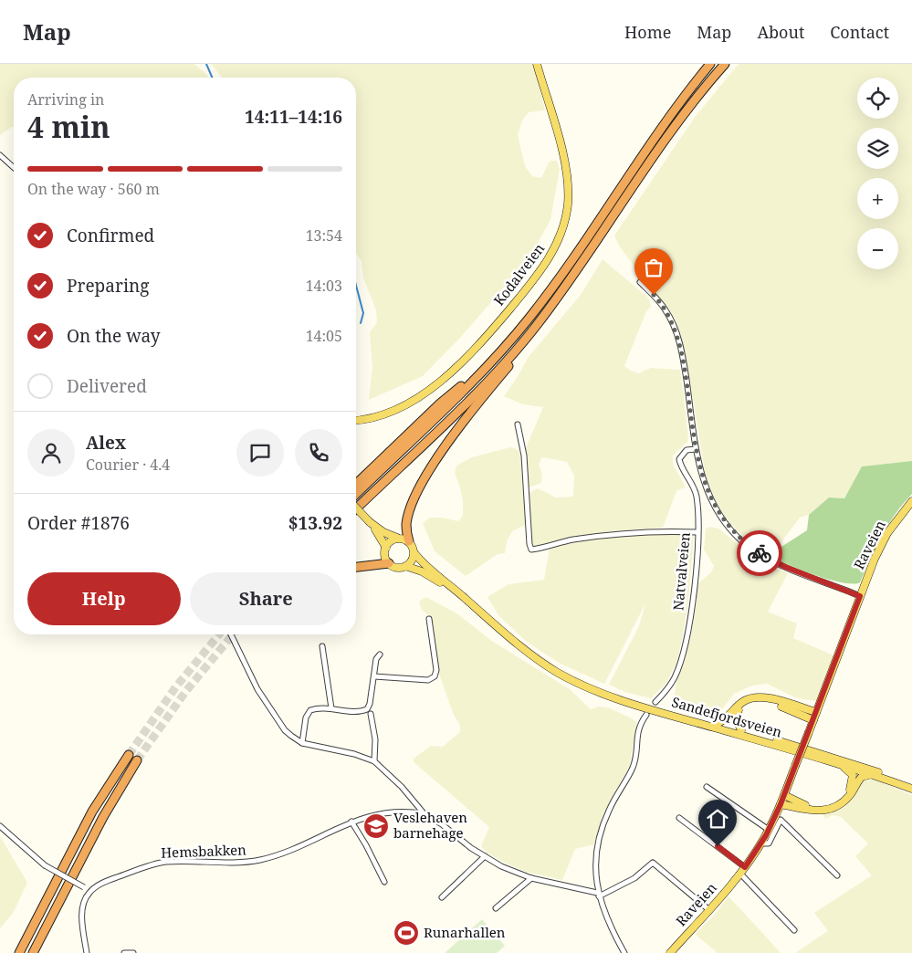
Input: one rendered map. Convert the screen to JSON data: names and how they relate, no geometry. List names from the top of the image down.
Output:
{
  "streets": {
    "main road": ["Kodalveien", "Raveien", "Sandefjordsveien"],
    "street": ["Natvalveien", "Hemsbakken"]
  },
  "places": {
    "school or university": ["Veslehaven barnehage"],
    "sports": ["Runarhallen"]
  },
  "page": {
    "header": "Map",
    "nav": [
      "Home",
      "Map",
      "About",
      "Contact"
    ],
    "map_buttons": ["+", "−"],
    "heading": ["4 min", "Arriving in", "14:11–14:16"],
    "panel": [
      "Alex",
      "Courier · 4.4",
      "Order #1876",
      "$13.92"
    ],
    "bar": "On the way · 560 m",
    "list": [
      ["Confirmed", "13:54"],
      ["Preparing", "14:03"],
      ["On the way", "14:05"],
      "Delivered"
    ],
    "buttons": ["Help", "Share"]
  }
}
